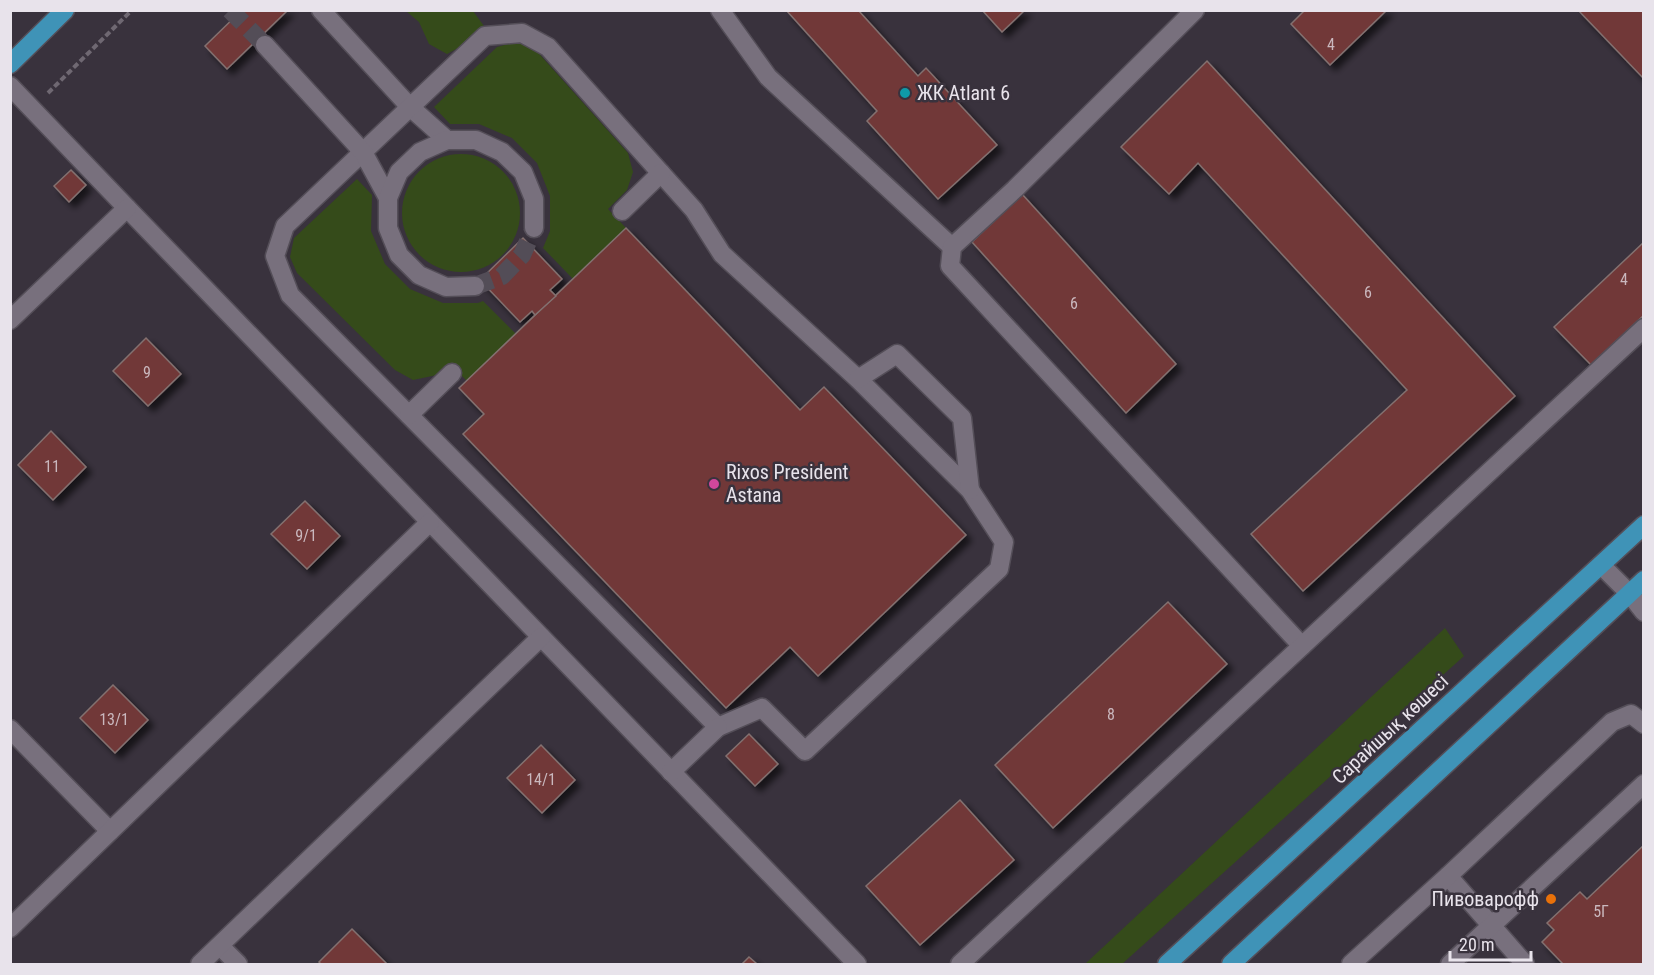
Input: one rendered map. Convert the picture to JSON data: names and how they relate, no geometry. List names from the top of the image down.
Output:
{
  "streets": {
    "main road": ["Сарайшық көшесі"]
  },
  "places": ["ЖК Atlant 6", "Rixos President Astana", "Пивоварофф"],
  "house_numbers": [
    "4",
    "4",
    "6",
    "6",
    "9",
    "11",
    "9/1",
    "8",
    "13/1",
    "14/1",
    "5Г"
  ],
  "scale_bar": "20 m"
}
